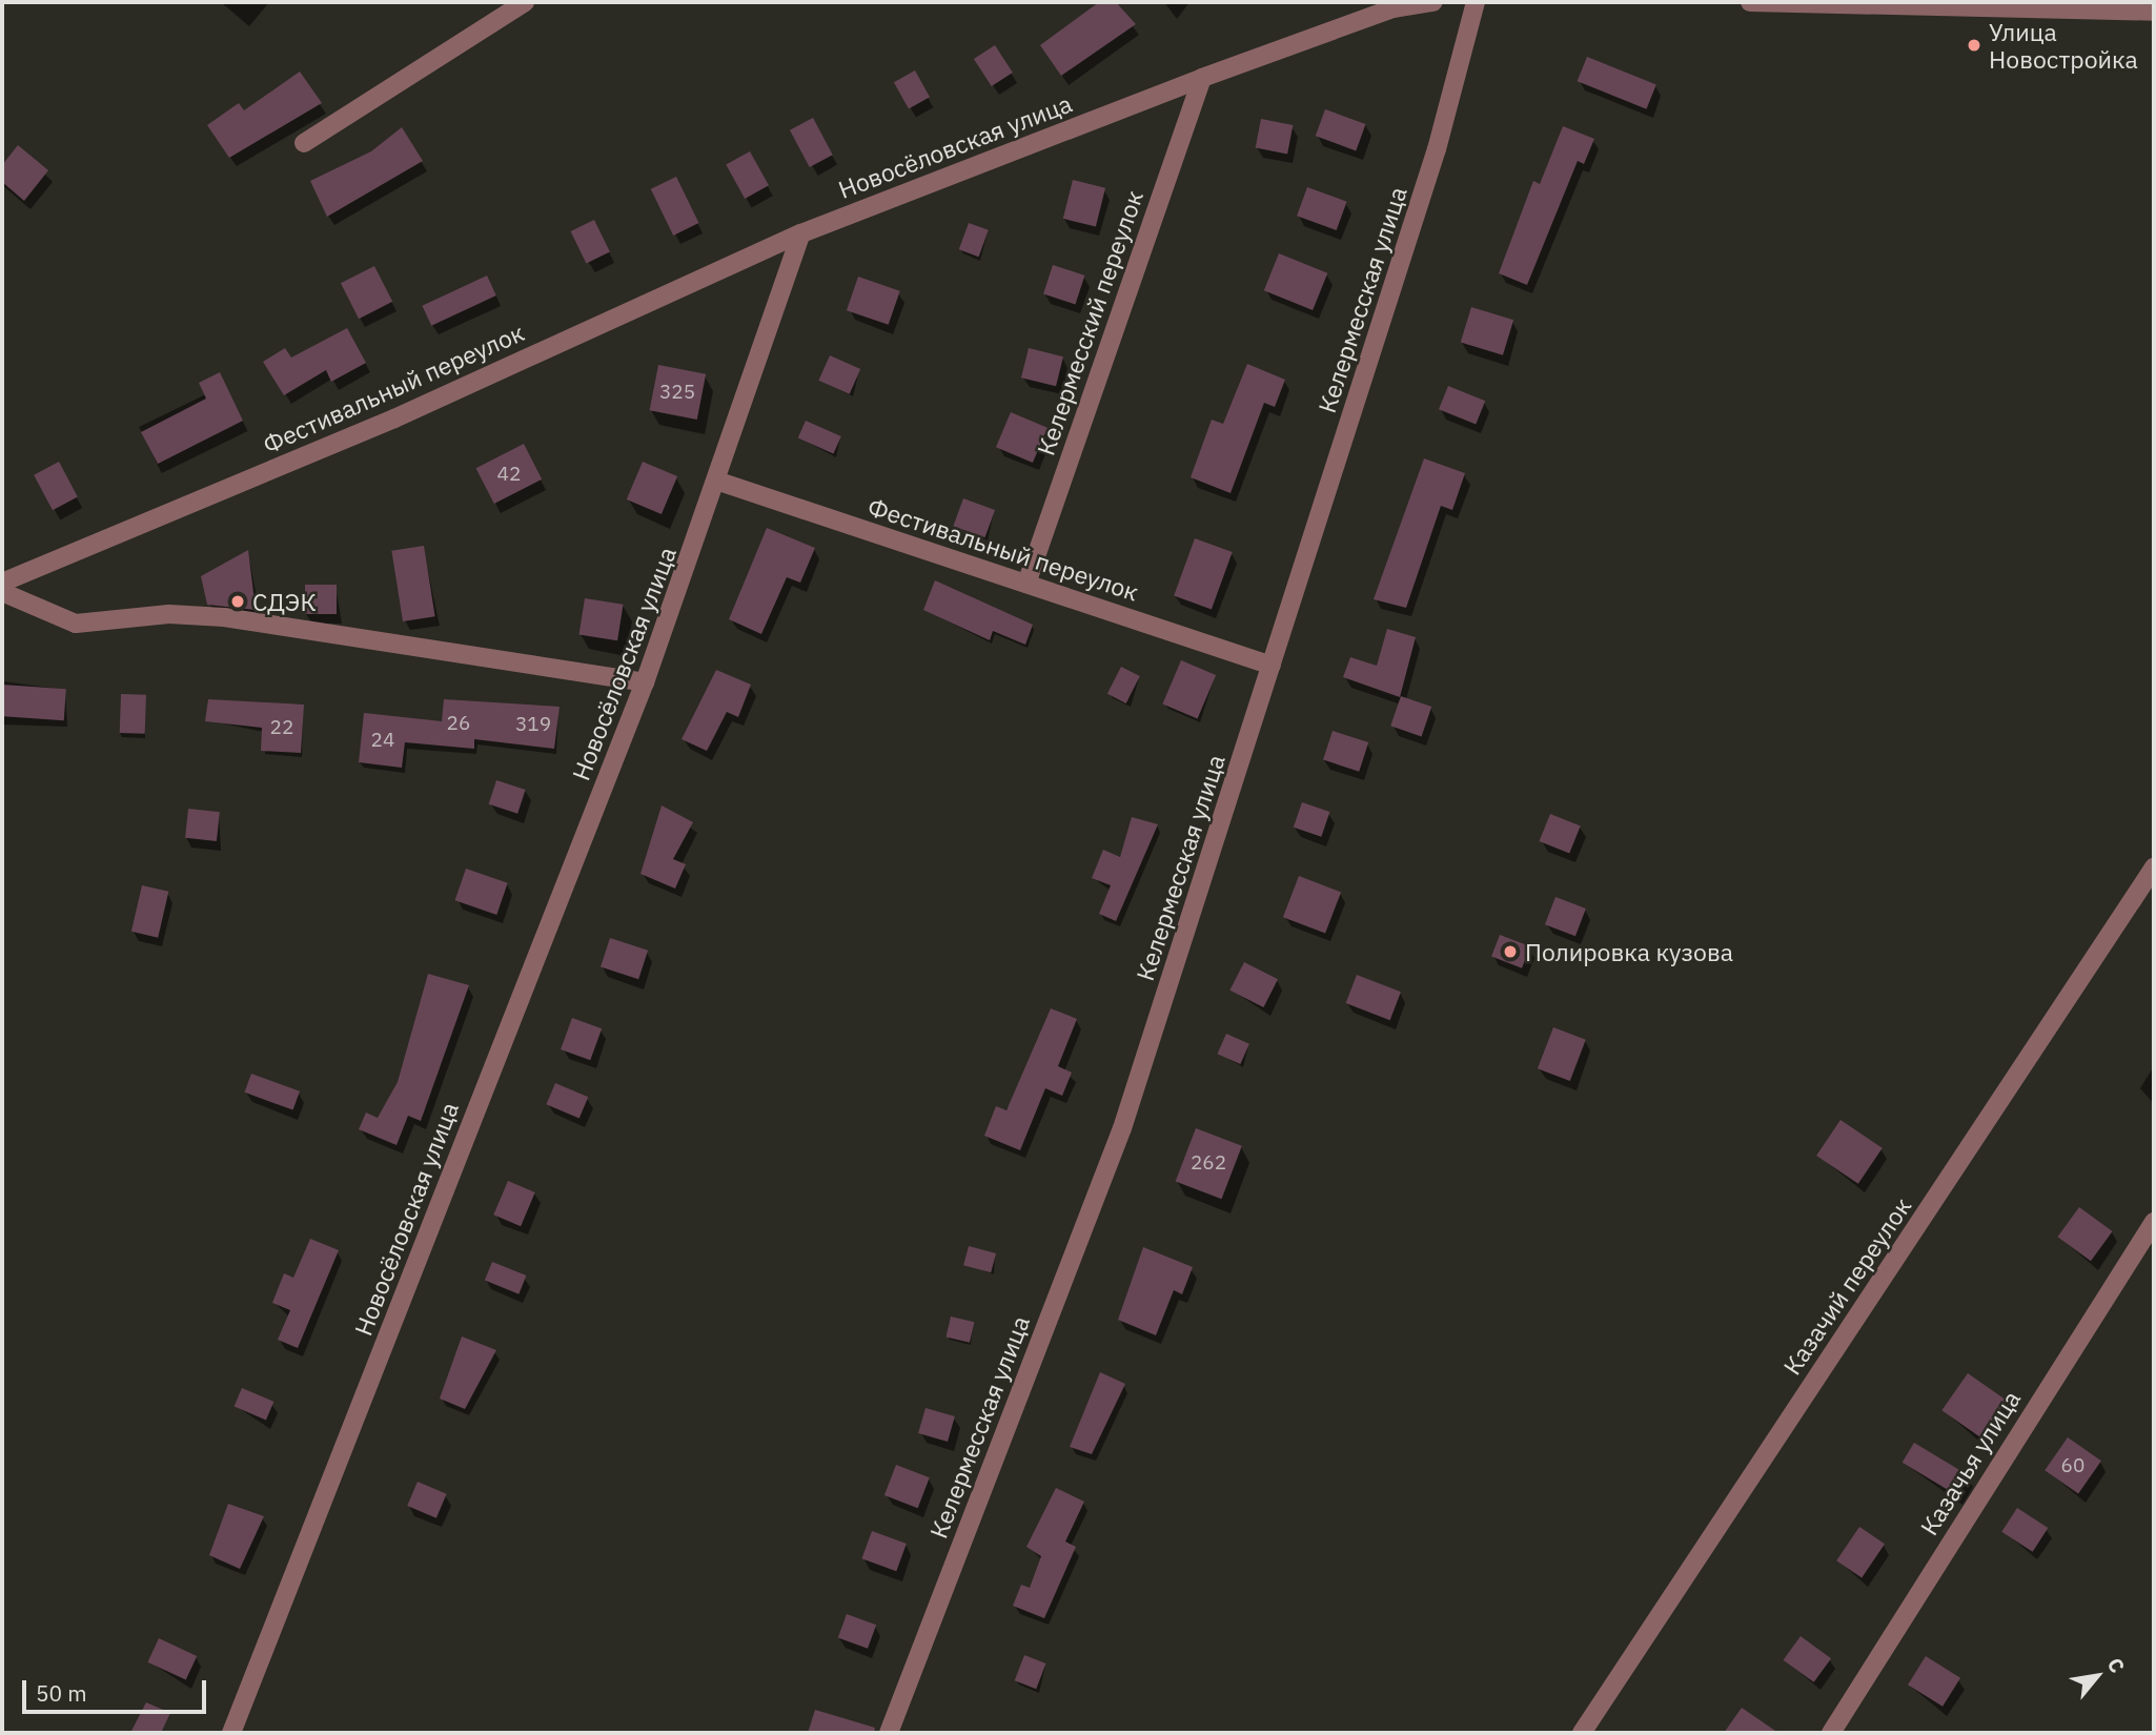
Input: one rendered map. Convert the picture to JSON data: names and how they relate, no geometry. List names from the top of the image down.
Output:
{
  "streets": {
    "street": [
      "Новосёловская улица",
      "Келермесская улица",
      "Келермесский переулок",
      "Фестивальный переулок",
      "Казачий переулок",
      "Казачья улица"
    ]
  },
  "crossings": [
    ["Новосёловская улица", "Келермесский переулок"],
    ["Новосёловская улица", "Фестивальный переулок"],
    ["Келермесская улица", "Фестивальный переулок"],
    ["Келермесский переулок", "Фестивальный переулок"]
  ],
  "places": ["Улица Новостройка", "СДЭК", "Полировка кузова"],
  "house_numbers": [
    "325",
    "42",
    "26",
    "319",
    "22",
    "24",
    "262",
    "60"
  ],
  "scale_bar": "50 m",
  "north": "top right"
}
